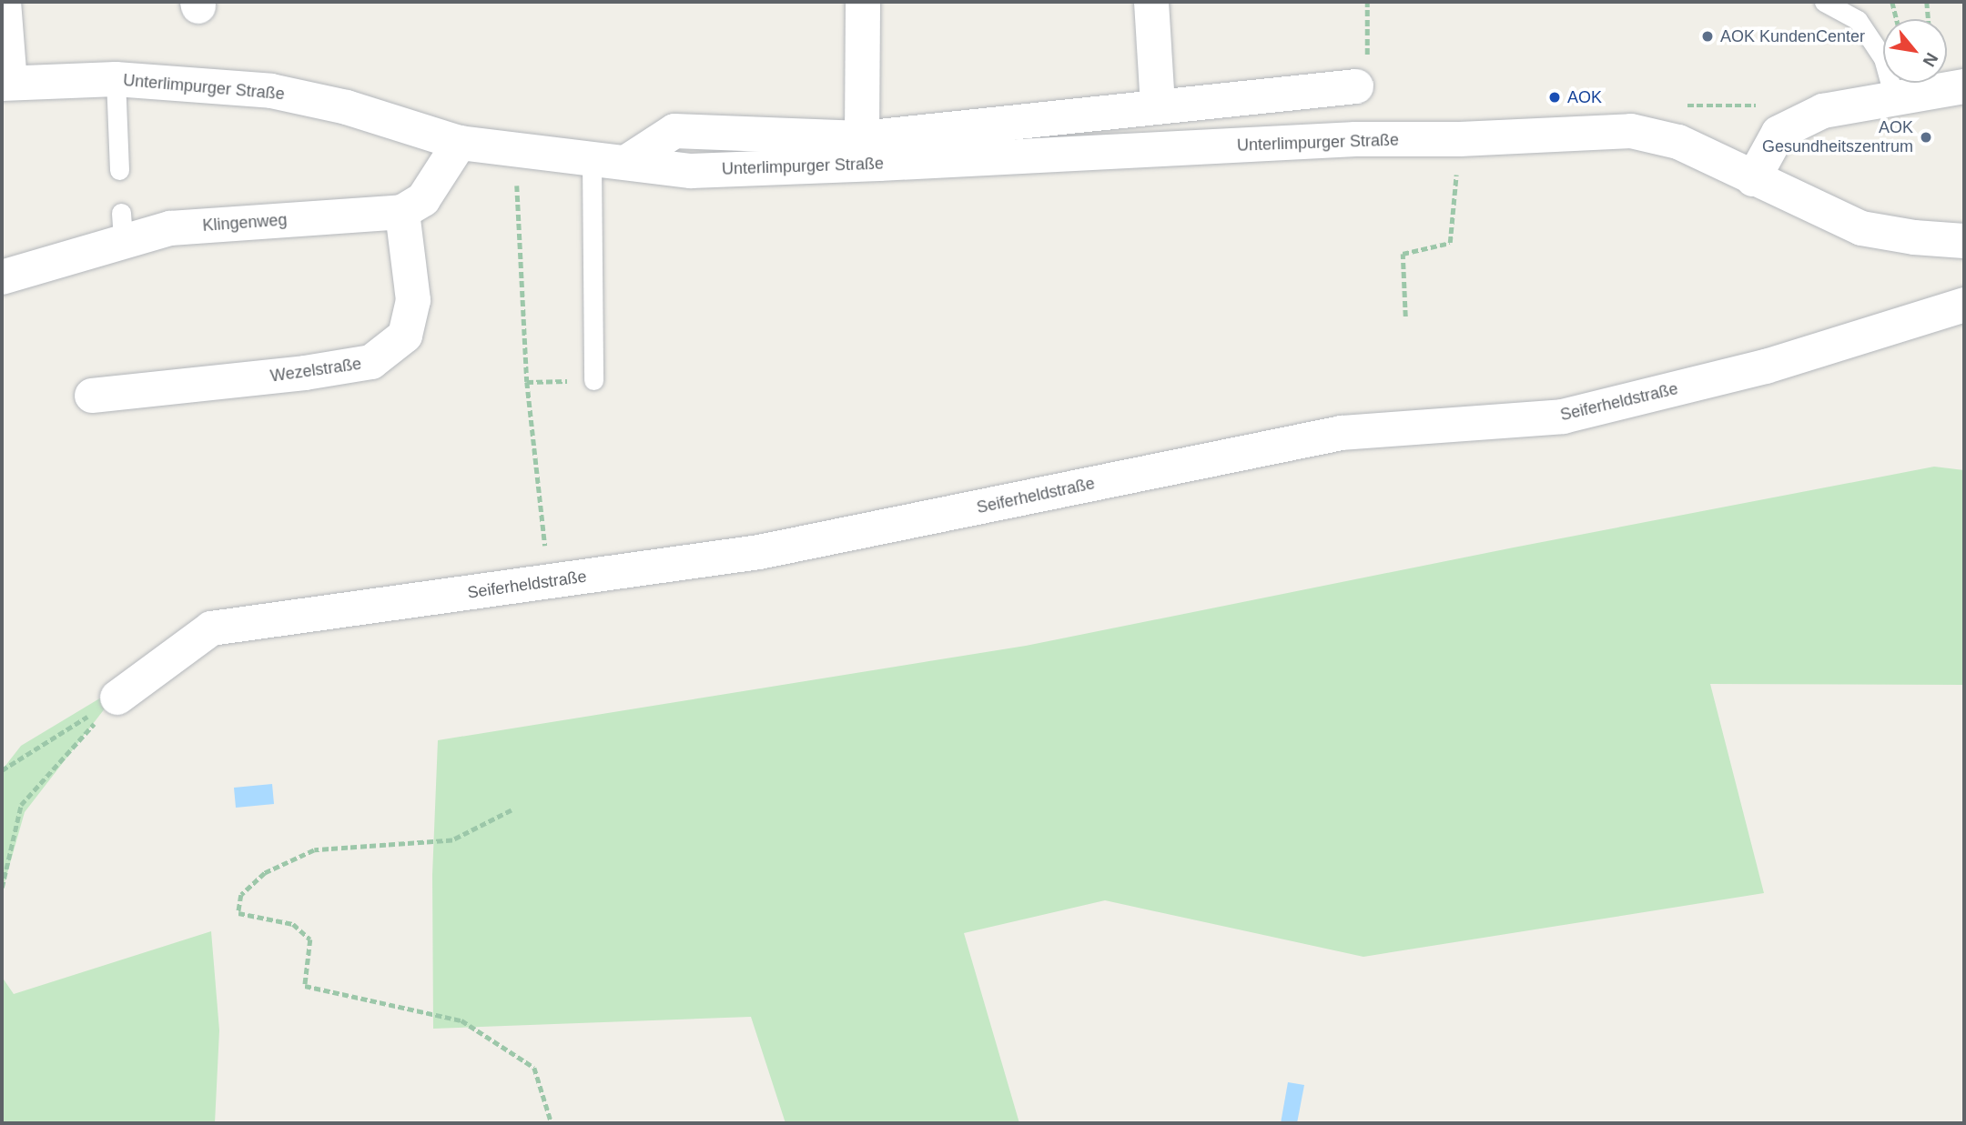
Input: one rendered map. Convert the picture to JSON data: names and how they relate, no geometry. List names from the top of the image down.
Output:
{
  "streets": {
    "street": [
      "Unterlimpurger Straße",
      "Klingenweg",
      "Wezelstraße",
      "Seiferheldstraße"
    ]
  },
  "crossings": [
    ["Klingenweg", "Wezelstraße"]
  ],
  "places": ["AOK KundenCenter", "AOK", "AOK Gesundheitszentrum"],
  "north": "bottom right"
}
